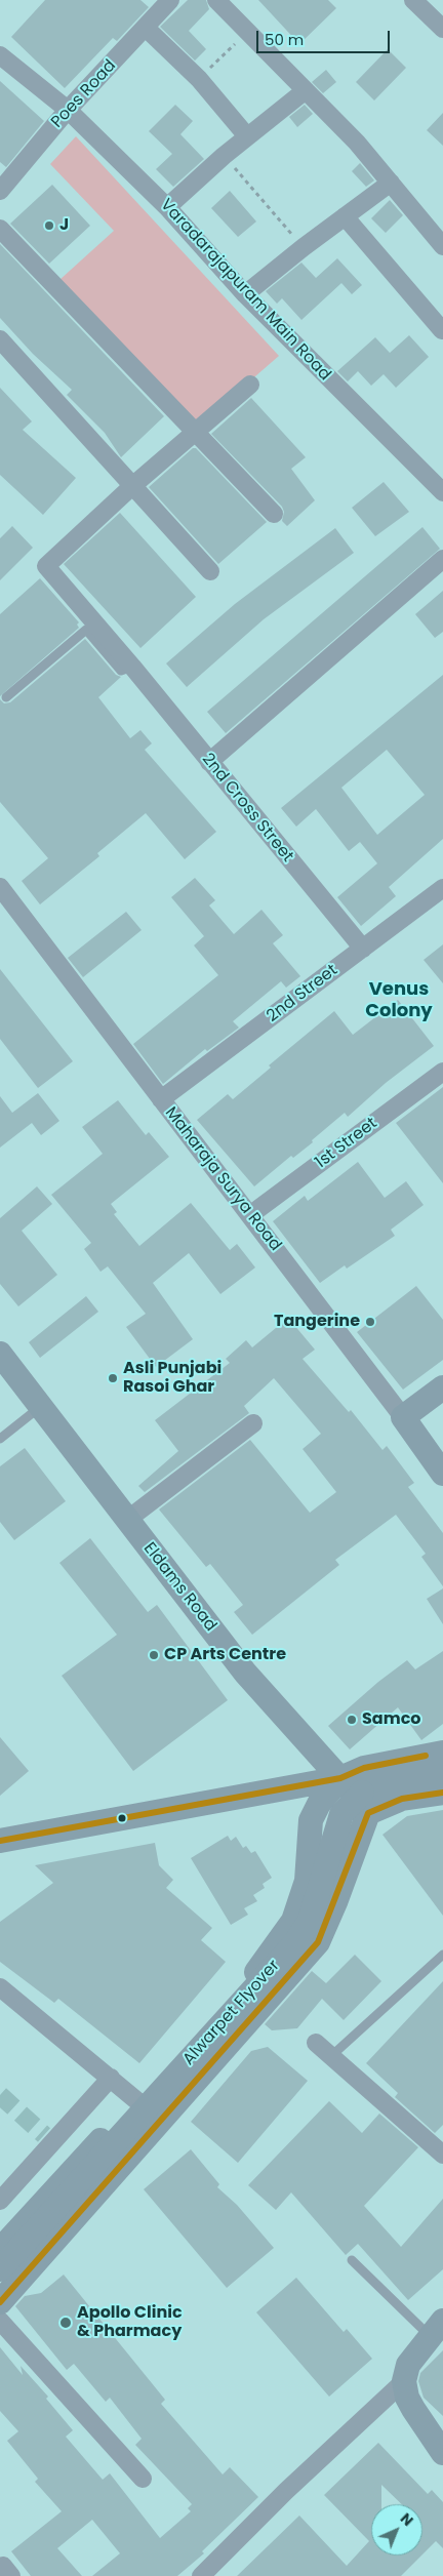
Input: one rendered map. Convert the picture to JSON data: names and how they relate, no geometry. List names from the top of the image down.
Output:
{
  "streets": {
    "main road": ["Maharaja Surya Road", "Eldams Road", "Alwarpet Flyover"],
    "street": [
      "Poes Road",
      "Varadarajapuram Main Road",
      "2nd Cross Street",
      "2nd Street",
      "1st Street"
    ]
  },
  "crossings": [
    ["Poes Road", "Varadarajapuram Main Road"],
    ["2nd Cross Street", "2nd Street"],
    ["2nd Street", "Maharaja Surya Road"],
    ["1st Street", "Maharaja Surya Road"]
  ],
  "districts": ["Venus Colony"],
  "places": [
    "J",
    "Tangerine",
    "Asli Punjabi Rasoi Ghar",
    "CP Arts Centre",
    "Samco",
    "Apollo Clinic & Pharmacy"
  ],
  "scale_bar": "50 m",
  "north": "top right"
}
